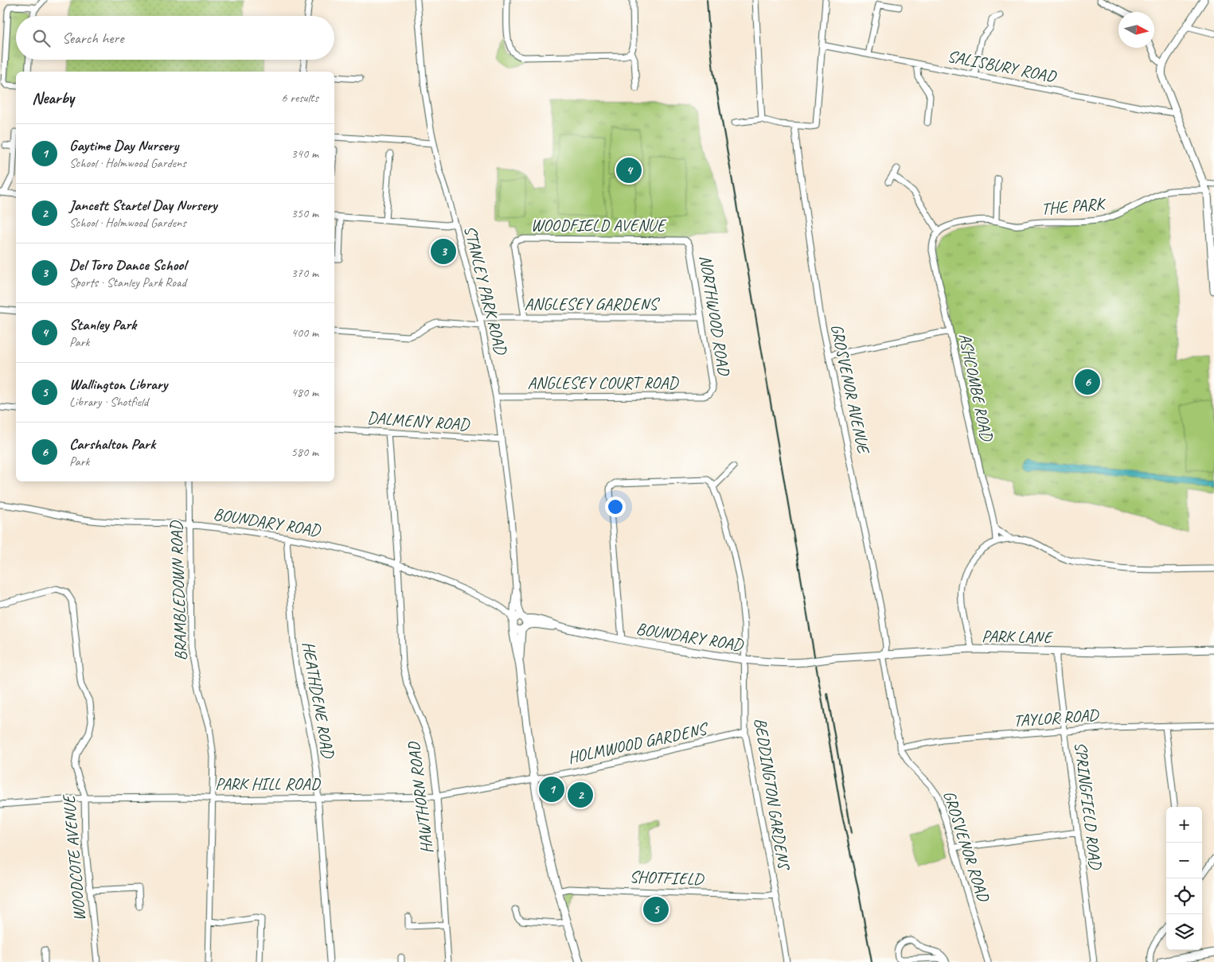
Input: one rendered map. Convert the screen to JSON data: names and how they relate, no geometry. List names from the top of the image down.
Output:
{
  "streets": {
    "main road": ["STANLEY PARK ROAD", "BOUNDARY ROAD", "PARK LANE"],
    "street": [
      "SALISBURY ROAD",
      "THE PARK",
      "WOODFIELD AVENUE",
      "ANGLESEY GARDENS",
      "NORTHWOOD ROAD",
      "ANGLESEY COURT ROAD",
      "ASHCOMBE ROAD",
      "GROSVENOR AVENUE",
      "DALMENY ROAD",
      "BRAMBLEDOWN ROAD",
      "HEATHDENE ROAD",
      "TAYLOR ROAD",
      "HOLMWOOD GARDENS",
      "PARK HILL ROAD",
      "BEDDINGTON GARDENS",
      "HAWTHORN ROAD",
      "SPRINGFIELD ROAD",
      "GROSVENOR ROAD",
      "WOODCOTE AVENUE",
      "SHOTFIELD"
    ]
  },
  "crossings": [
    ["THE PARK", "ASHCOMBE ROAD"],
    ["WOODFIELD AVENUE", "ANGLESEY GARDENS"],
    ["WOODFIELD AVENUE", "NORTHWOOD ROAD"],
    ["STANLEY PARK ROAD", "ANGLESEY GARDENS"],
    ["STANLEY PARK ROAD", "ANGLESEY COURT ROAD"],
    ["STANLEY PARK ROAD", "DALMENY ROAD"],
    ["STANLEY PARK ROAD", "BOUNDARY ROAD"],
    ["STANLEY PARK ROAD", "HOLMWOOD GARDENS"],
    ["STANLEY PARK ROAD", "PARK HILL ROAD"],
    ["STANLEY PARK ROAD", "SHOTFIELD"],
    ["ANGLESEY GARDENS", "NORTHWOOD ROAD"],
    ["NORTHWOOD ROAD", "ANGLESEY COURT ROAD"],
    ["GROSVENOR AVENUE", "PARK LANE"],
    ["GROSVENOR AVENUE", "GROSVENOR ROAD"],
    ["DALMENY ROAD", "HAWTHORN ROAD"],
    ["BOUNDARY ROAD", "BRAMBLEDOWN ROAD"],
    ["BOUNDARY ROAD", "PARK LANE"],
    ["BOUNDARY ROAD", "HEATHDENE ROAD"],
    ["BOUNDARY ROAD", "BEDDINGTON GARDENS"],
    ["BOUNDARY ROAD", "HAWTHORN ROAD"],
    ["BRAMBLEDOWN ROAD", "PARK HILL ROAD"],
    ["PARK LANE", "SPRINGFIELD ROAD"],
    ["PARK LANE", "GROSVENOR ROAD"],
    ["HEATHDENE ROAD", "PARK HILL ROAD"],
    ["TAYLOR ROAD", "SPRINGFIELD ROAD"],
    ["TAYLOR ROAD", "GROSVENOR ROAD"],
    ["HOLMWOOD GARDENS", "PARK HILL ROAD"],
    ["HOLMWOOD GARDENS", "BEDDINGTON GARDENS"],
    ["PARK HILL ROAD", "HAWTHORN ROAD"],
    ["PARK HILL ROAD", "WOODCOTE AVENUE"],
    ["BEDDINGTON GARDENS", "SHOTFIELD"]
  ],
  "north": "right",
  "page": {
    "search": "Search here",
    "heading": ["Nearby", "6 results"],
    "list": [
      {
        "mark": "1",
        "name": "Gaytime Day Nursery",
        "note": "School · Holmwood Gardens",
        "value": "340 m"
      },
      {
        "mark": "2",
        "name": "Jancett Startel Day Nursery",
        "note": "School · Holmwood Gardens",
        "value": "350 m"
      },
      {
        "mark": "3",
        "name": "Del Toro Dance School",
        "note": "Sports · Stanley Park Road",
        "value": "370 m"
      },
      {
        "mark": "4",
        "name": "Stanley Park",
        "note": "Park",
        "value": "400 m"
      },
      {
        "mark": "5",
        "name": "Wallington Library",
        "note": "Library · Shotfield",
        "value": "480 m"
      },
      {
        "mark": "6",
        "name": "Carshalton Park",
        "note": "Park",
        "value": "580 m"
      }
    ],
    "pins": [
      "4",
      "3",
      "6",
      "1",
      "2",
      "5"
    ],
    "map_buttons": ["+", "−"]
  }
}
